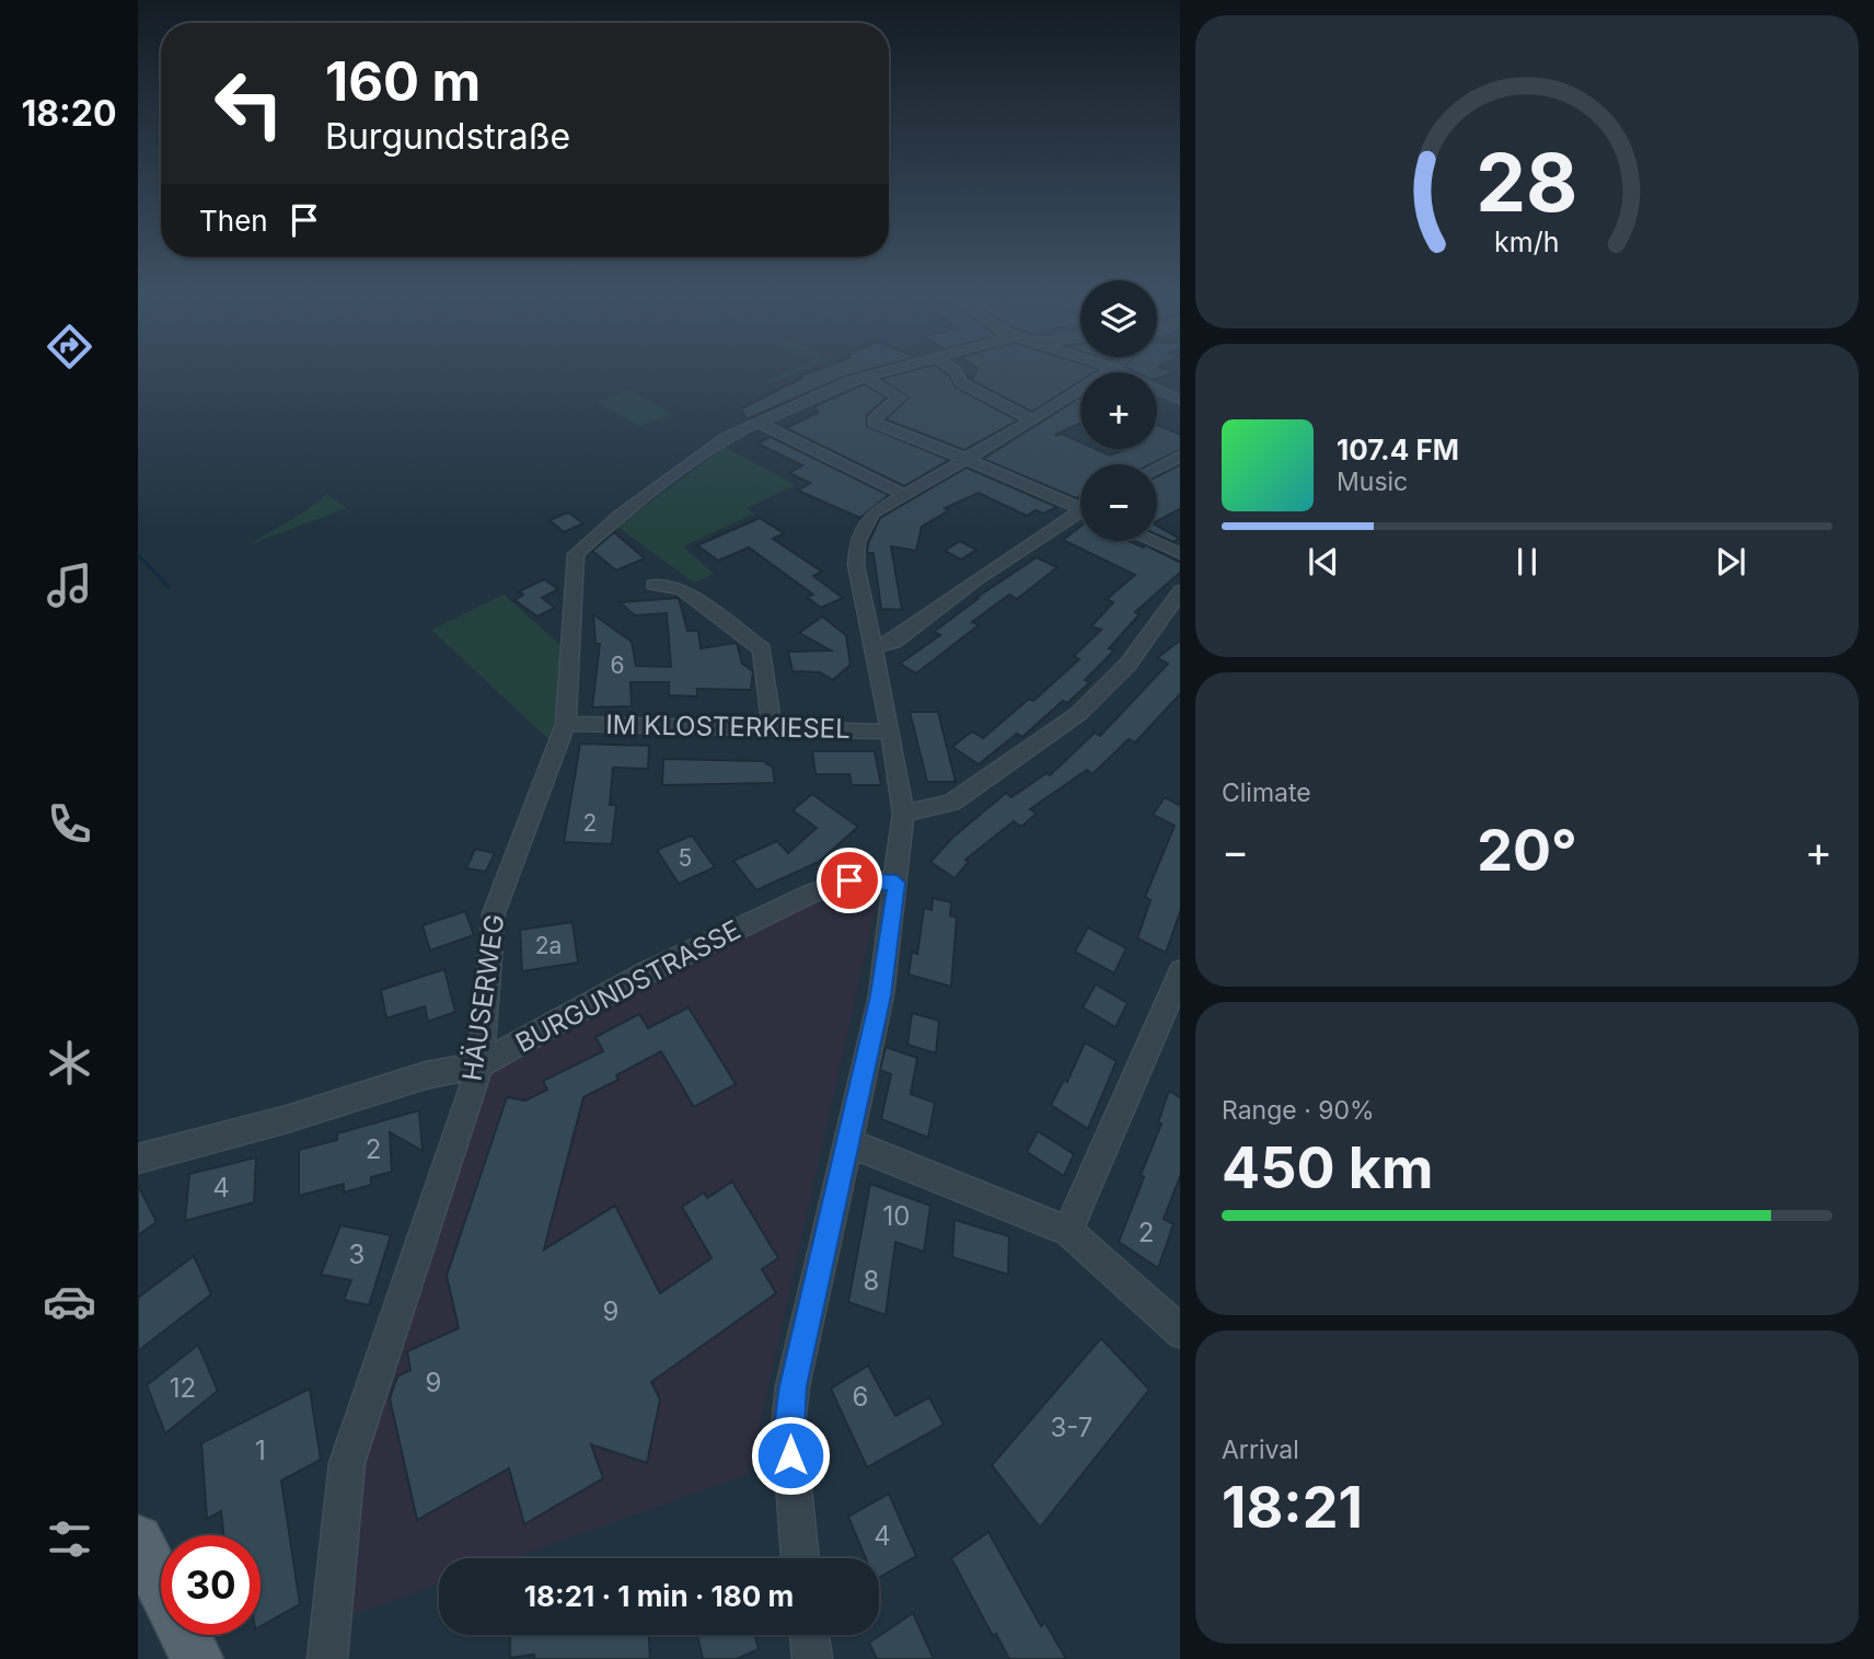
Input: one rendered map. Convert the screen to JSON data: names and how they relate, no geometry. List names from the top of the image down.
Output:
{
  "streets": {
    "street": ["IM KLOSTERKIESEL", "BURGUNDSTRASSE", "HÄUSERWEG"]
  },
  "crossings": [
    ["IM KLOSTERKIESEL", "HÄUSERWEG"],
    ["BURGUNDSTRASSE", "HÄUSERWEG"]
  ],
  "house_numbers": [
    "6",
    "2",
    "5",
    "2a",
    "2",
    "4",
    "10",
    "2",
    "3",
    "8",
    "9",
    "9",
    "12",
    "6",
    "3-7",
    "1",
    "4"
  ],
  "page": {
    "tabs": "18:20",
    "turn": ["160 m", "Burgundstraße"],
    "then": "Then",
    "map_buttons": ["+", "−"],
    "song": ["107.4 FM", "Music"],
    "tile": [
      "Climate",
      ["Range · 90%", "450 km"],
      ["Arrival", "18:21"]
    ],
    "heat": ["−", "20°", "+"],
    "limit": "30",
    "trip": "18:21 · 1 min · 180 m",
    "gauge": ["28", "km/h"]
  }
}
